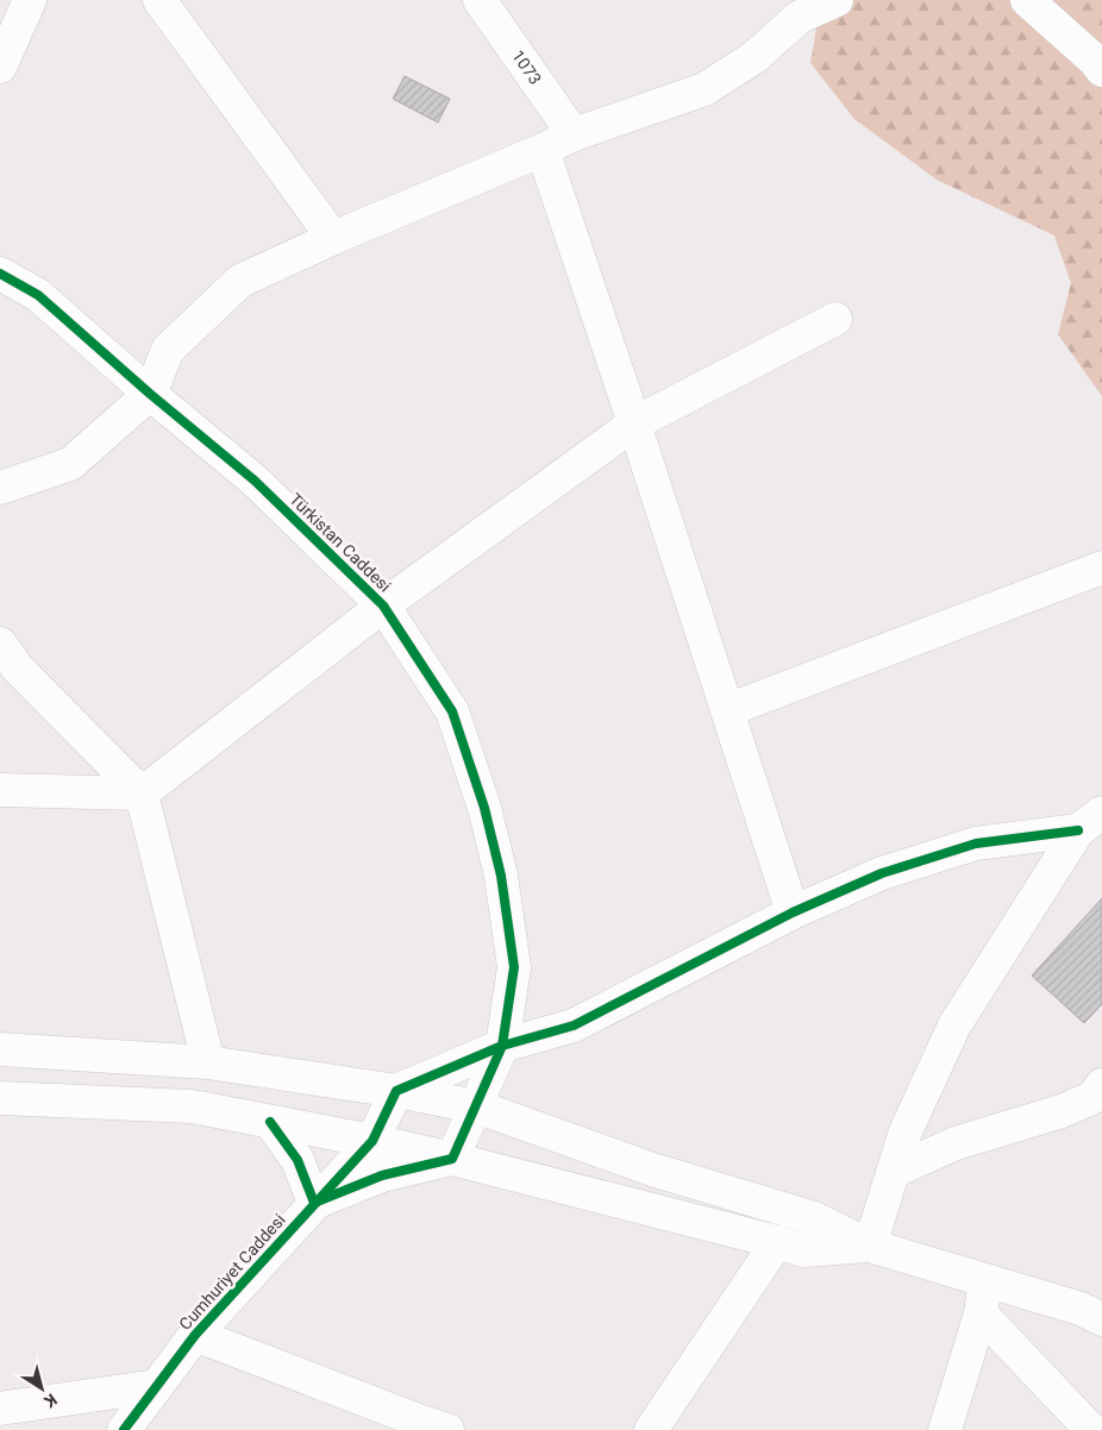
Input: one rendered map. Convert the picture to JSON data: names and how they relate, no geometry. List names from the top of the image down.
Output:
{
  "streets": {
    "street": ["1073", "Türkistan Caddesi", "Cumhuriyet Caddesi"]
  },
  "north": "bottom right"
}
